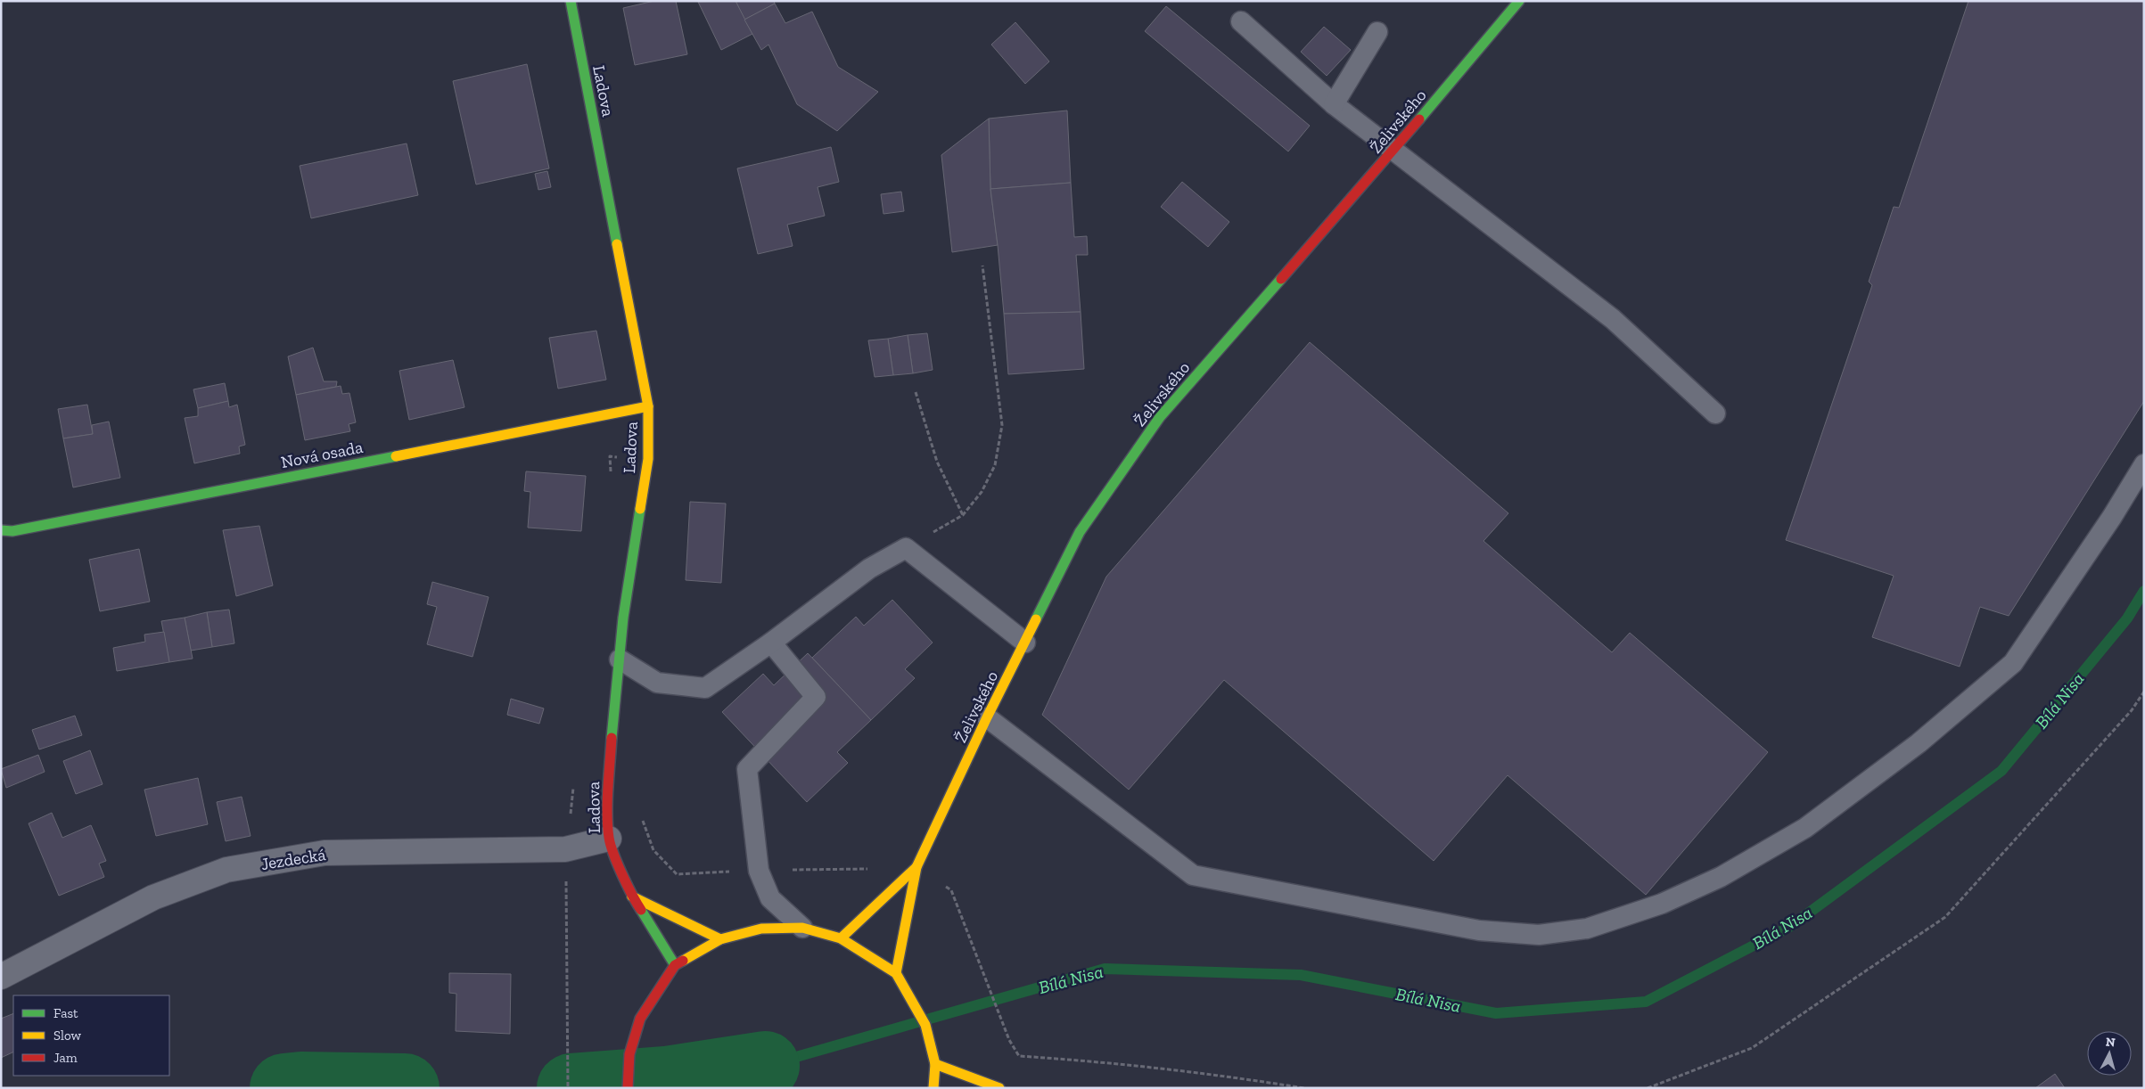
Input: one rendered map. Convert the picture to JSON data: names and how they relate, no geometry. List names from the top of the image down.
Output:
{
  "streets": {
    "street": [
      "Ladova",
      "Želivského",
      "Nová osada",
      "Jezdecká"
    ]
  },
  "crossings": [
    ["Ladova", "Nová osada"],
    ["Ladova", "Jezdecká"]
  ],
  "water": ["Bílá Nisa"],
  "legend": ["Fast", "Slow", "Jam"],
  "north": "top"
}
